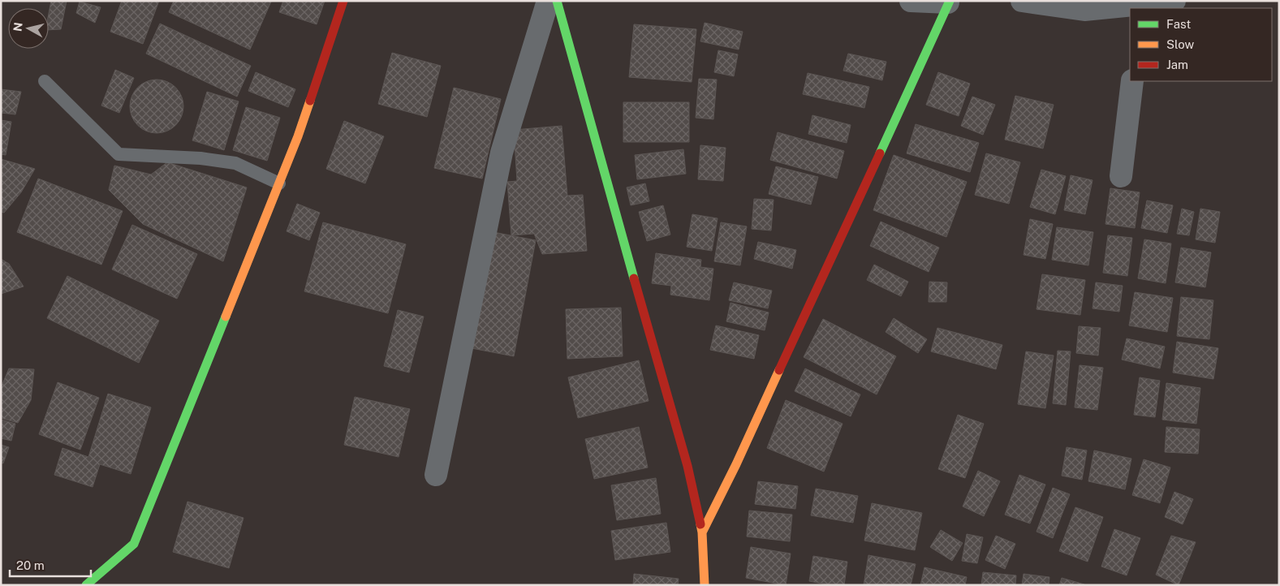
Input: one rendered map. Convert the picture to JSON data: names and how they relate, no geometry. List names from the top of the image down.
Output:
{
  "legend": ["Fast", "Slow", "Jam"],
  "scale_bar": "20 m",
  "north": "left"
}
